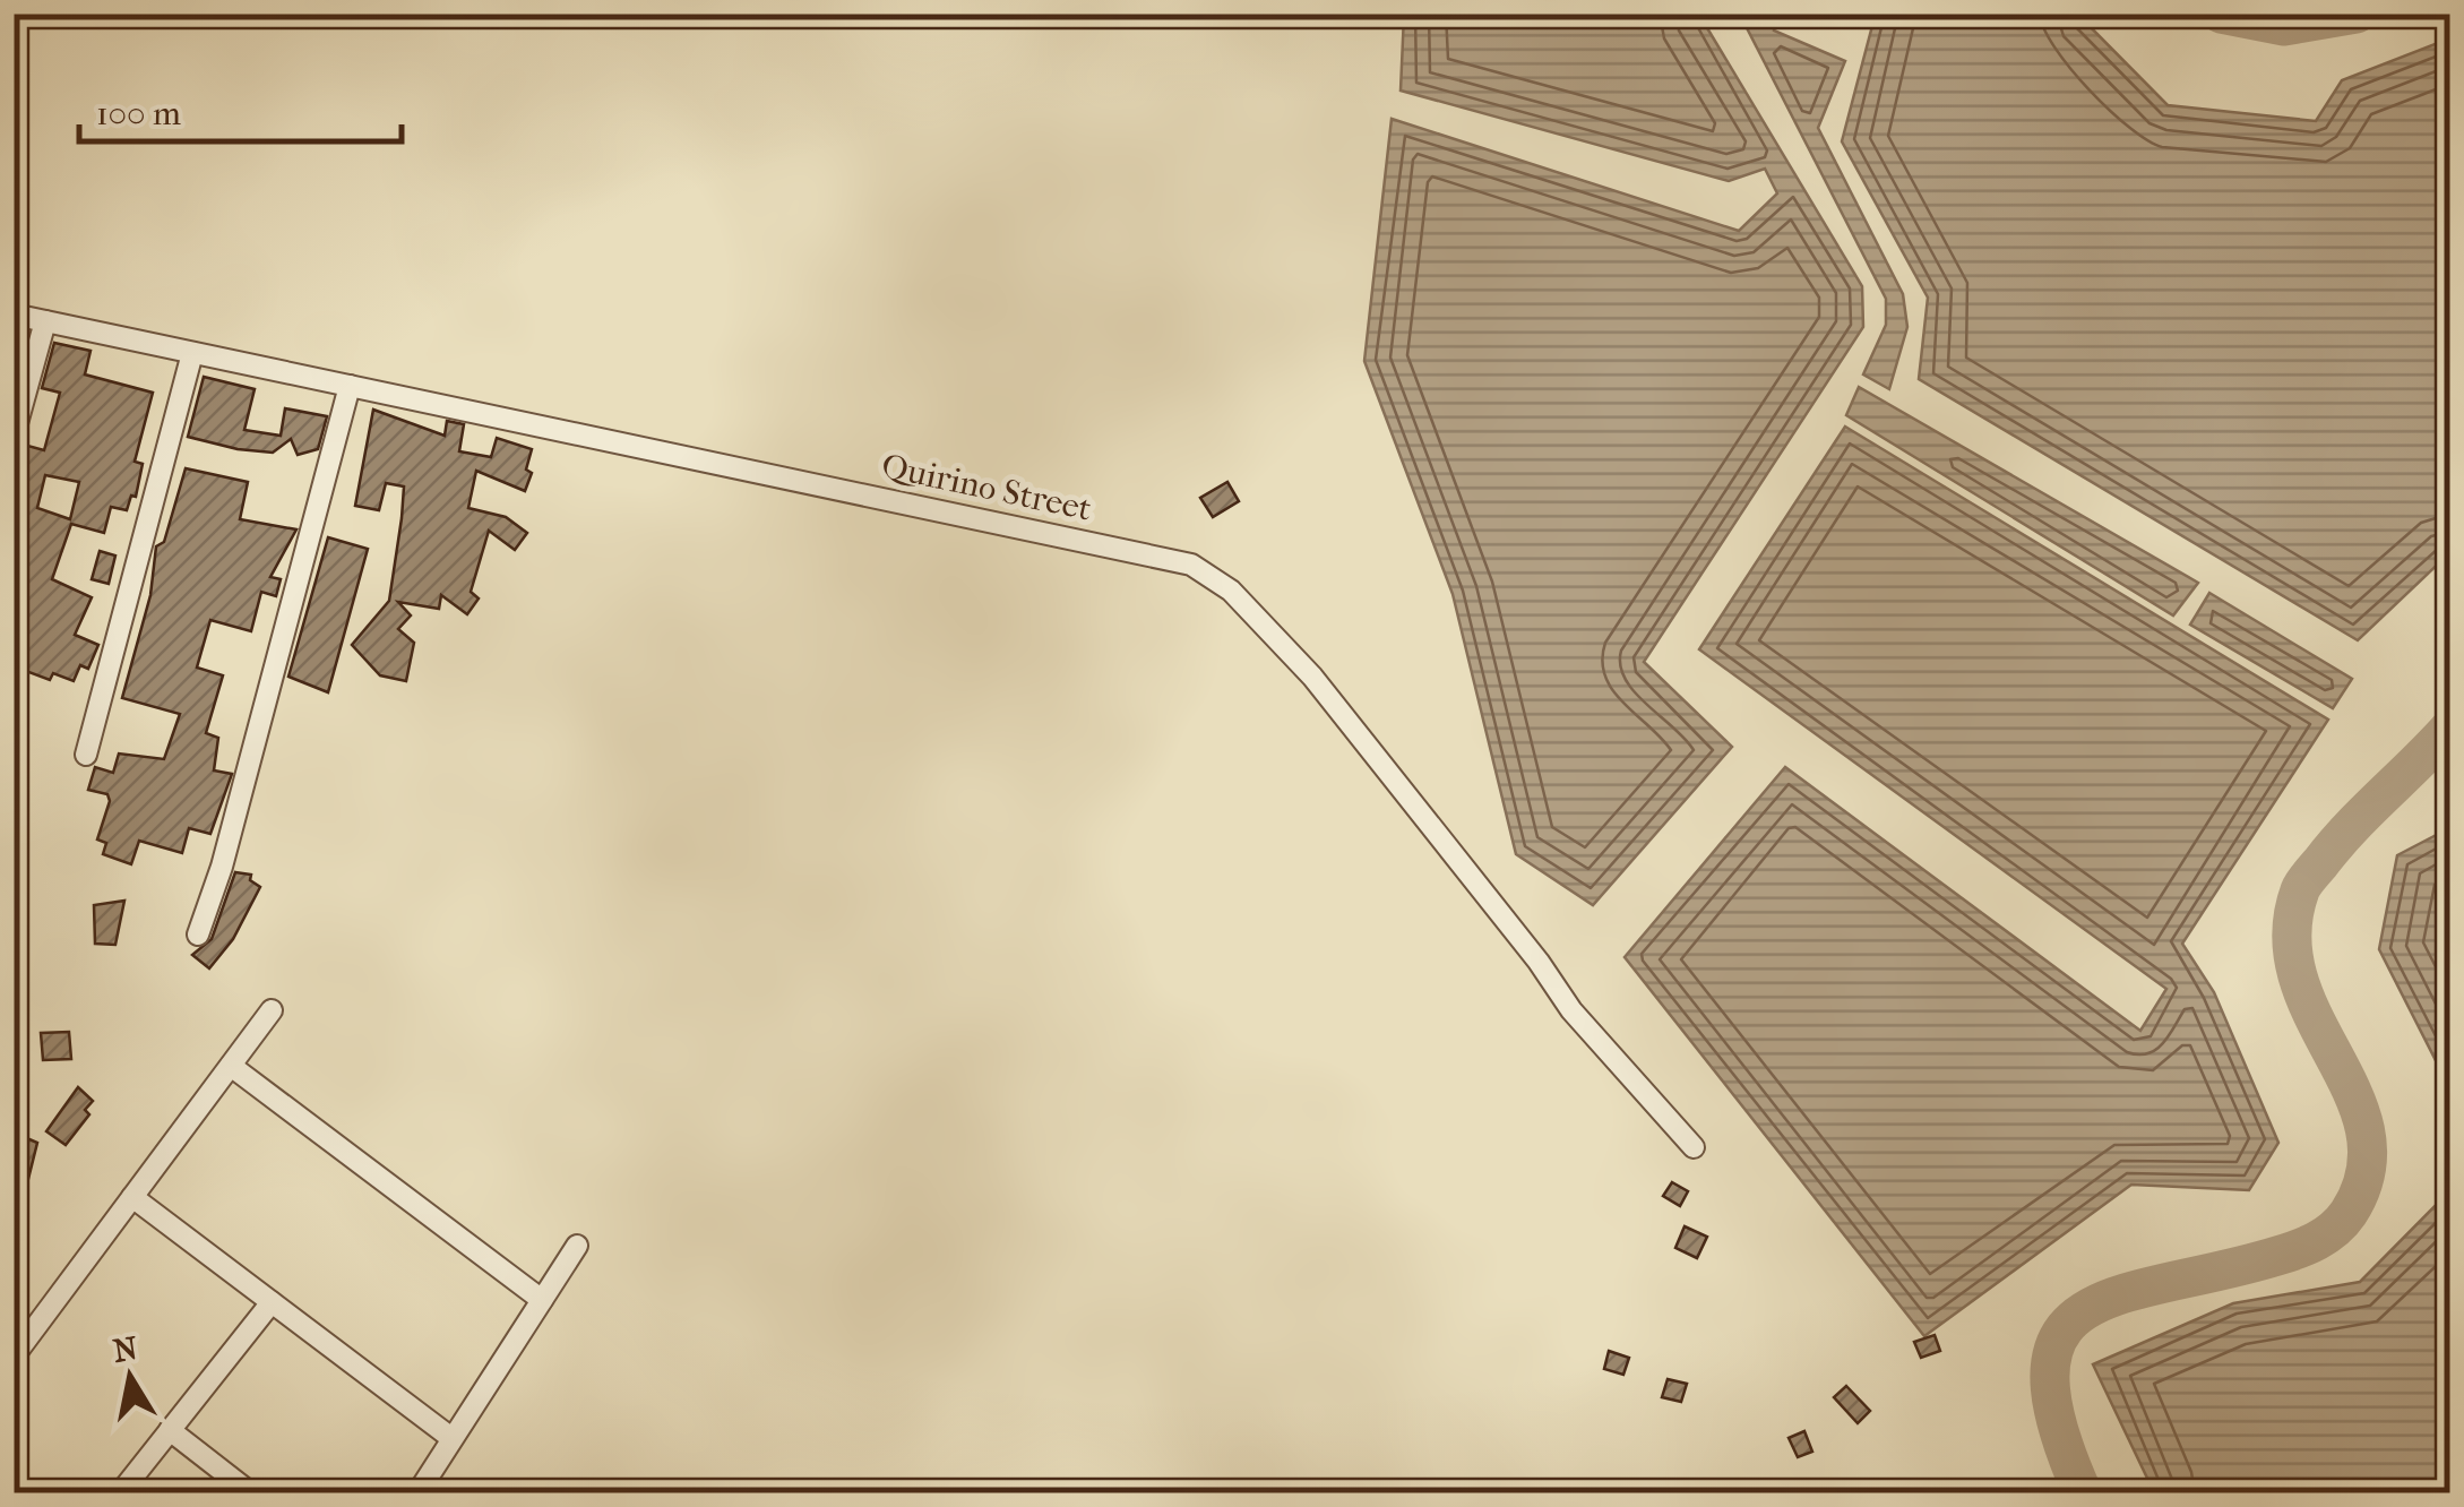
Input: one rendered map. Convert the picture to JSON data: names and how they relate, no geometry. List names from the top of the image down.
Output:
{
  "streets": {
    "street": ["Quirino Street"]
  },
  "scale_bar": "100 m",
  "north": "top"
}
